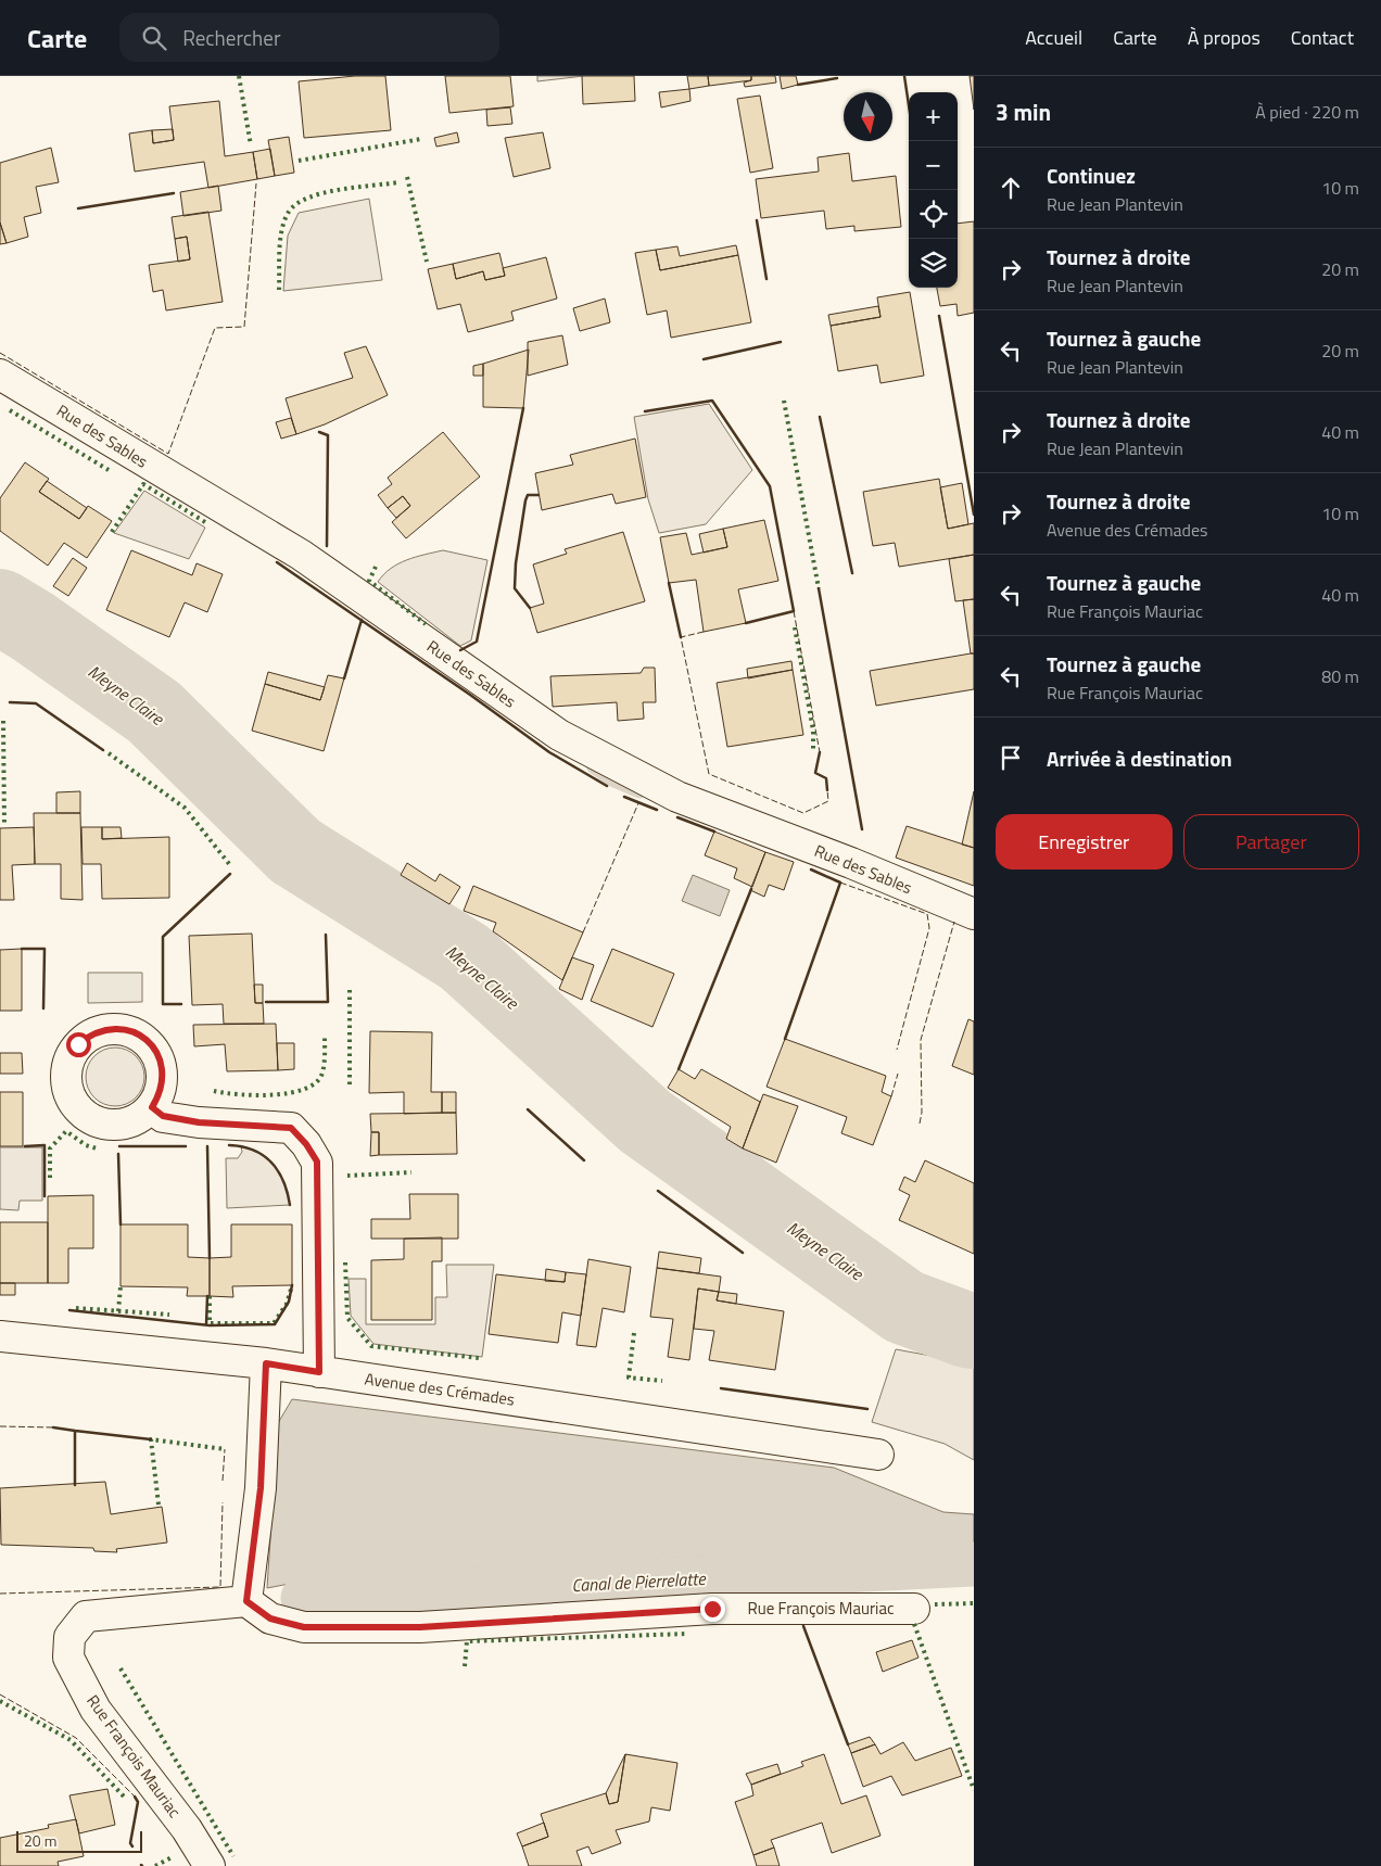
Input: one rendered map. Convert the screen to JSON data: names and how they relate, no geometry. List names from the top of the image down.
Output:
{
  "streets": {
    "street": ["Rue des Sables", "Avenue des Crémades", "Rue François Mauriac"]
  },
  "water": ["Meyne Claire", "Canal de Pierrelatte"],
  "scale_bar": "20 m",
  "north": "bottom",
  "page": {
    "header": "Carte",
    "search": "Rechercher",
    "nav": [
      "Accueil",
      "Carte",
      "À propos",
      "Contact"
    ],
    "heading": ["3 min", "À pied · 220 m"],
    "map_buttons": ["+", "−"],
    "list": [
      ["Continuez", "Rue Jean Plantevin", "10 m"],
      ["Tournez à droite", "Rue Jean Plantevin", "20 m"],
      ["Tournez à gauche", "Rue Jean Plantevin", "20 m"],
      ["Tournez à droite", "Rue Jean Plantevin", "40 m"],
      ["Tournez à droite", "Avenue des Crémades", "10 m"],
      ["Tournez à gauche", "Rue François Mauriac", "40 m"],
      ["Tournez à gauche", "Rue François Mauriac", "80 m"],
      "Arrivée à destination"
    ],
    "buttons": ["Enregistrer", "Partager"],
    "scale": "20 m"
  }
}
